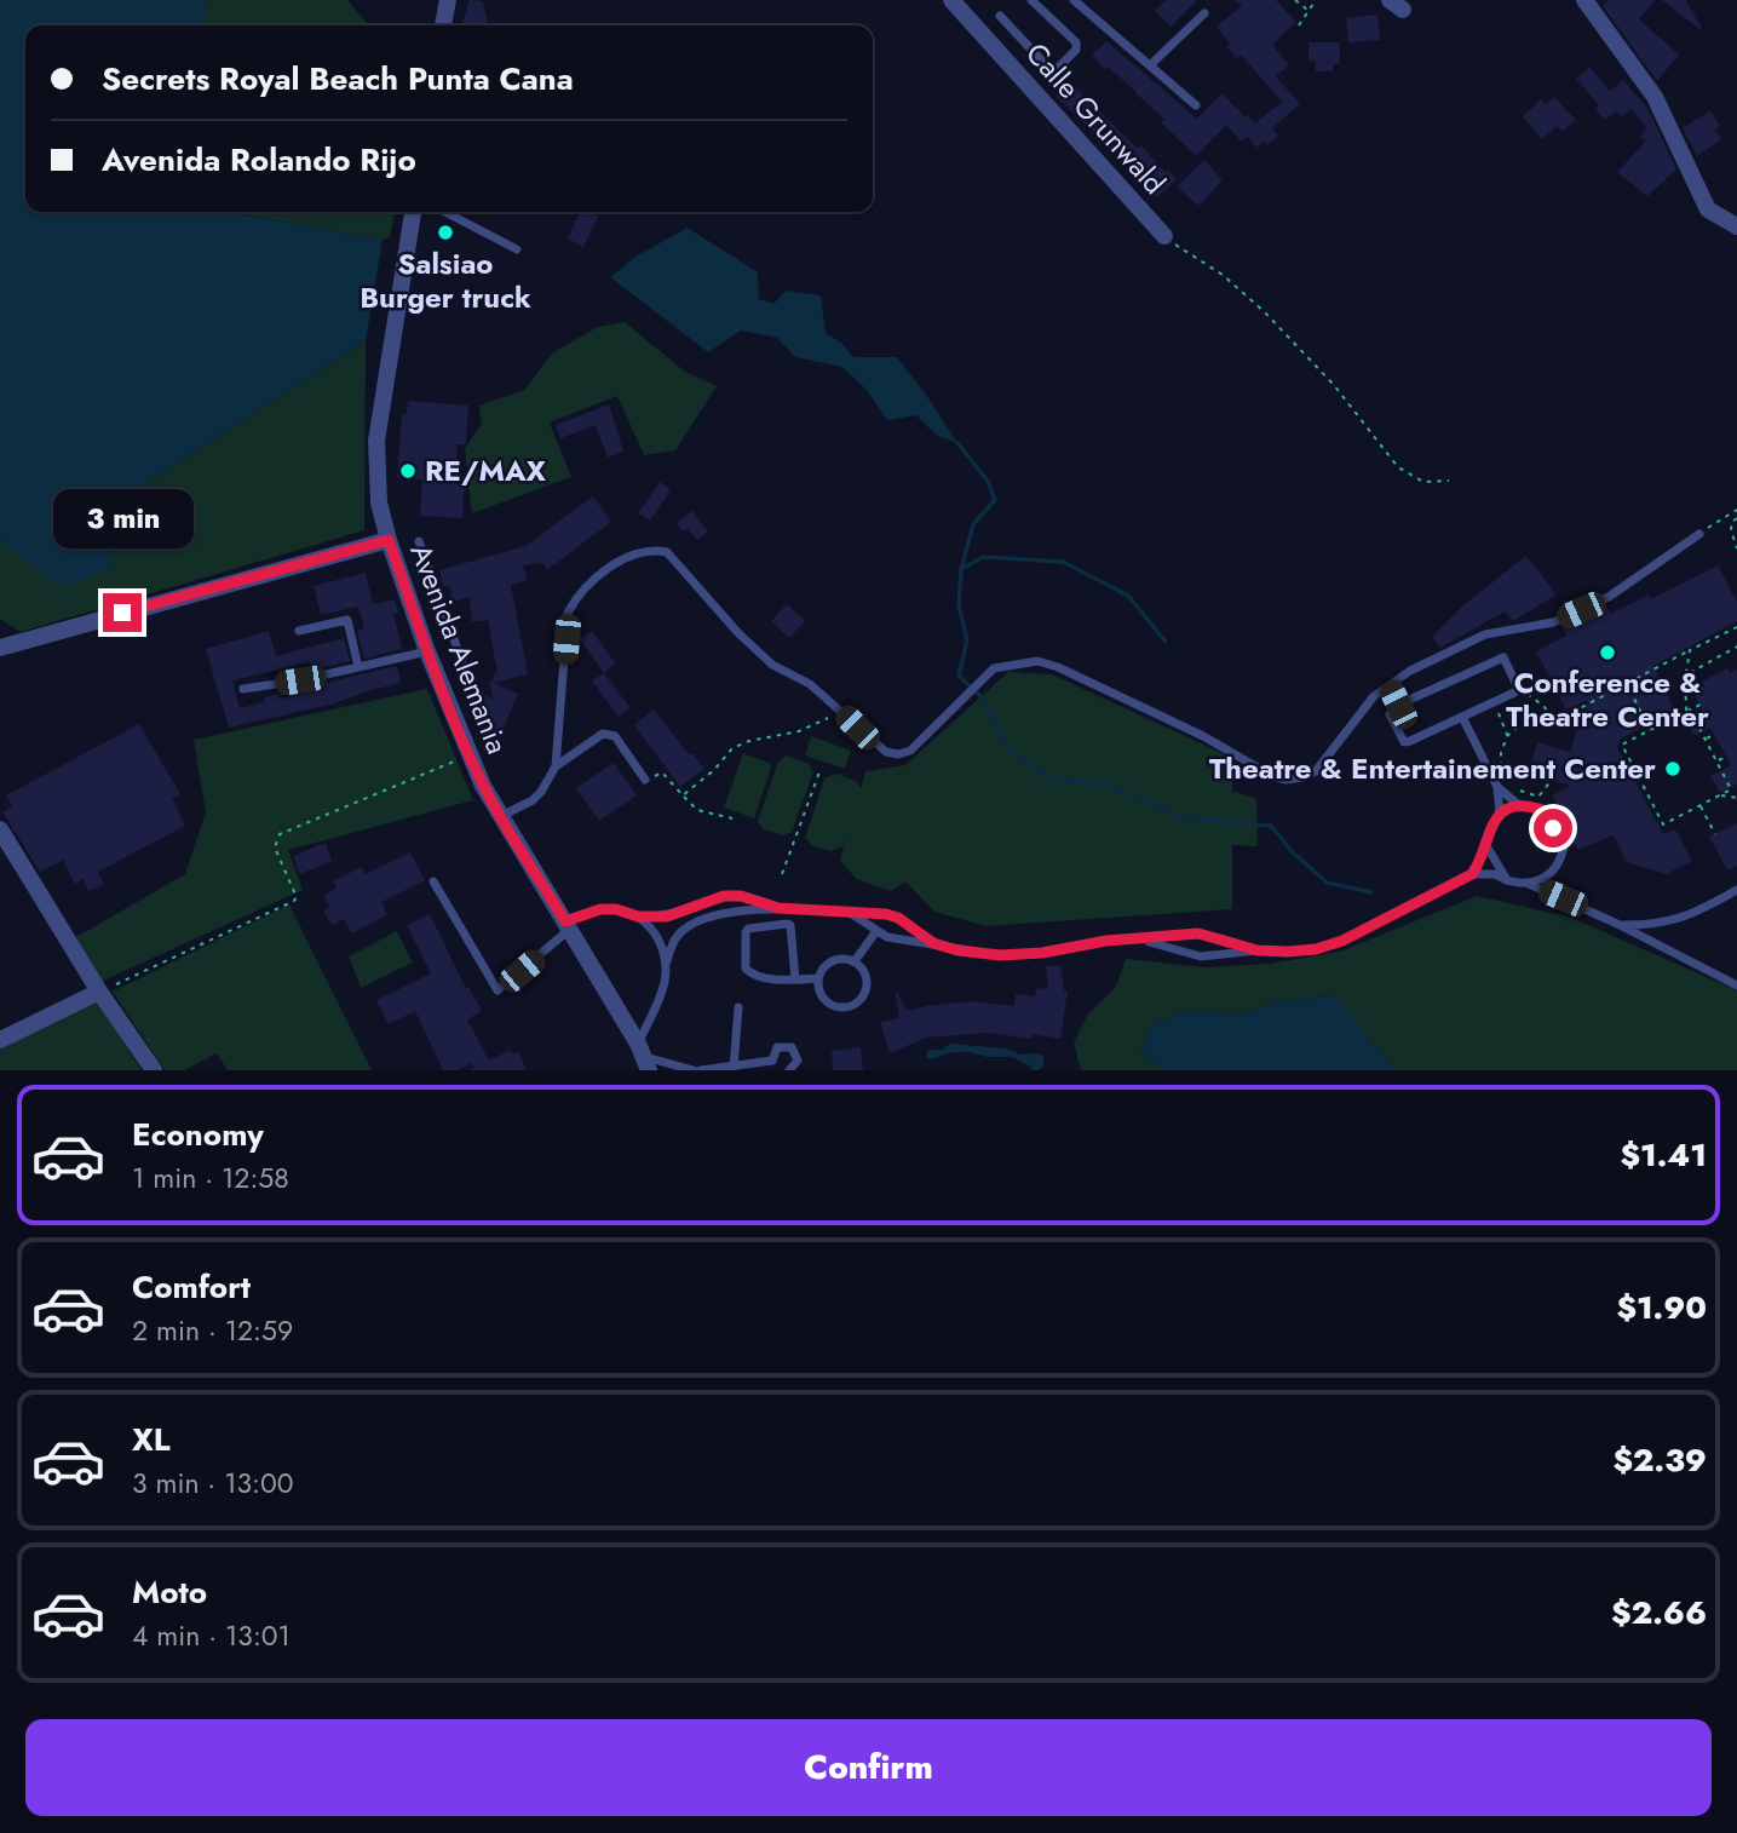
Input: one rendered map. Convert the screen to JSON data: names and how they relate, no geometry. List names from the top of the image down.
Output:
{
  "streets": {
    "street": ["Calle Grunwald", "Avenida Alemania"]
  },
  "places": [
    "Salsiao Burger truck",
    "RE/MAX",
    "Conference & Theatre Center",
    "Theatre & Entertainement Center"
  ],
  "page": {
    "banner": ["Secrets Royal Beach Punta Cana", "Avenida Rolando Rijo"],
    "bubble": "3 min",
    "list": [
      {
        "name": "Economy",
        "note": "1 min · 12:58",
        "value": "$1.41"
      },
      {
        "name": "Comfort",
        "note": "2 min · 12:59",
        "value": "$1.90"
      },
      {
        "name": "XL",
        "note": "3 min · 13:00",
        "value": "$2.39"
      },
      {
        "name": "Moto",
        "note": "4 min · 13:01",
        "value": "$2.66"
      }
    ],
    "buttons": "Confirm"
  }
}
